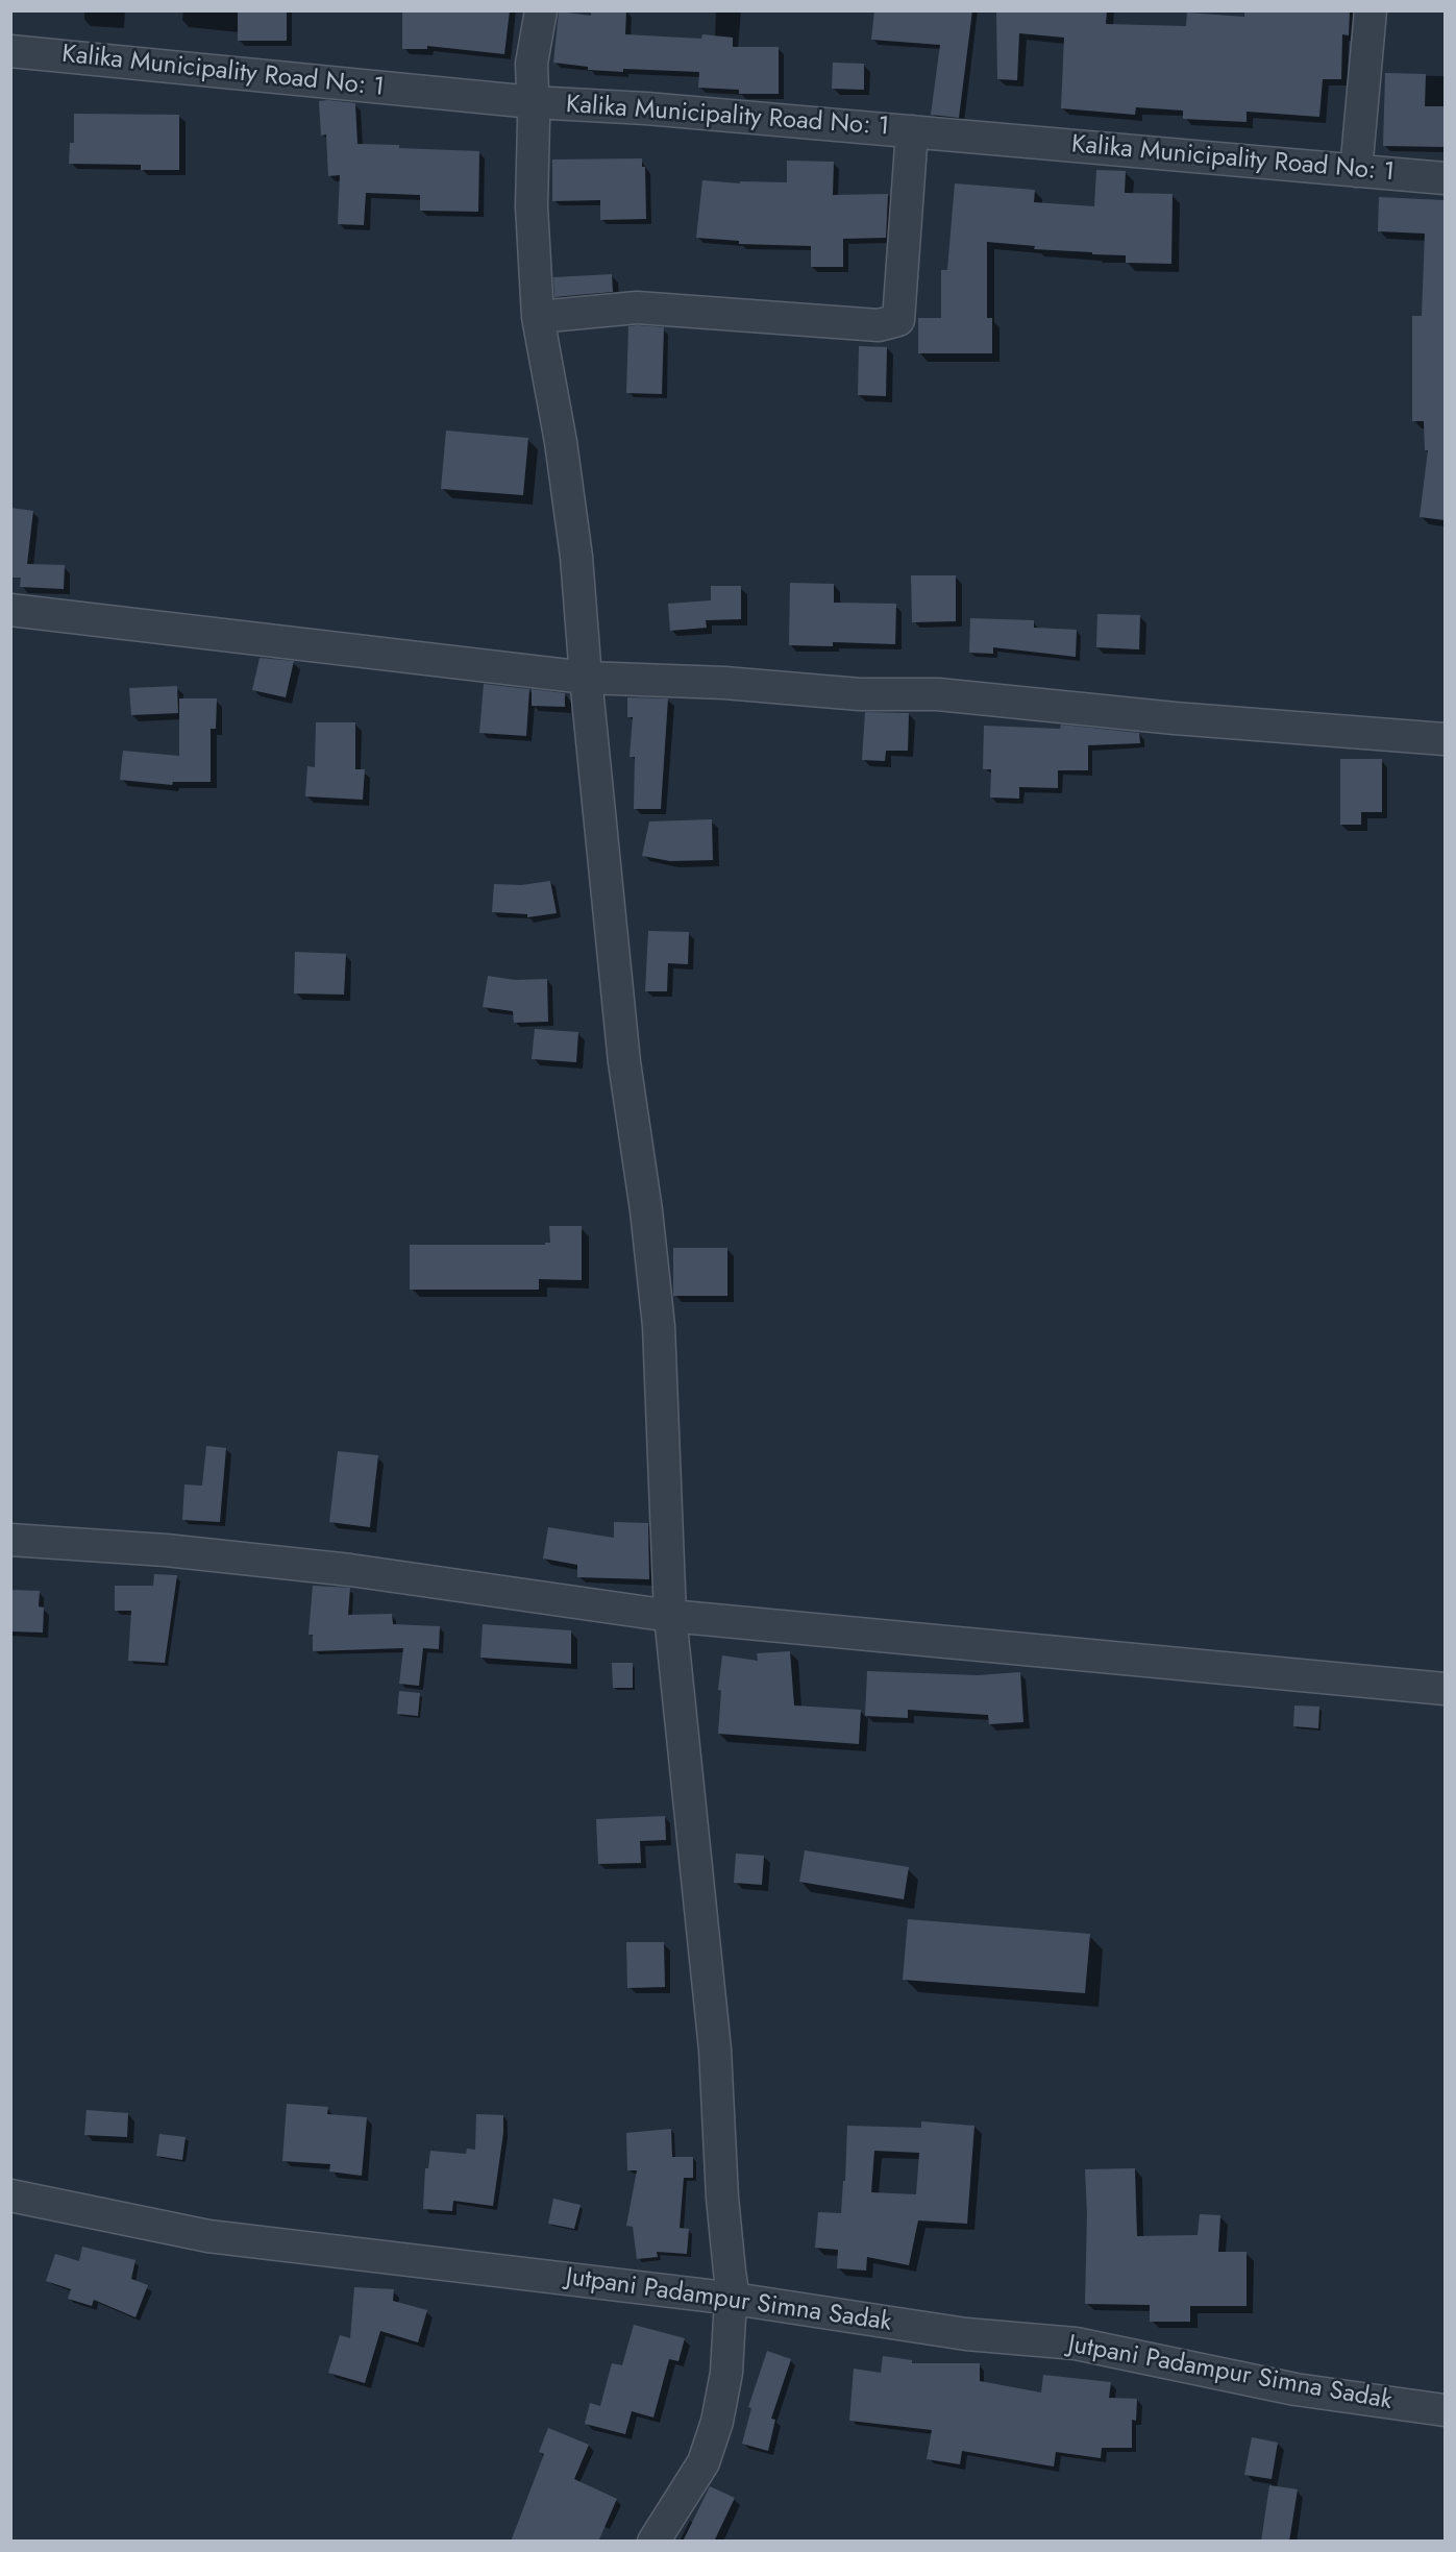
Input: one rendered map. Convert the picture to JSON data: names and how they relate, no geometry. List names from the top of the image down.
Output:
{
  "streets": {
    "street": ["Kalika Municipality Road No: 1", "Jutpani Padampur Simna Sadak"]
  }
}
